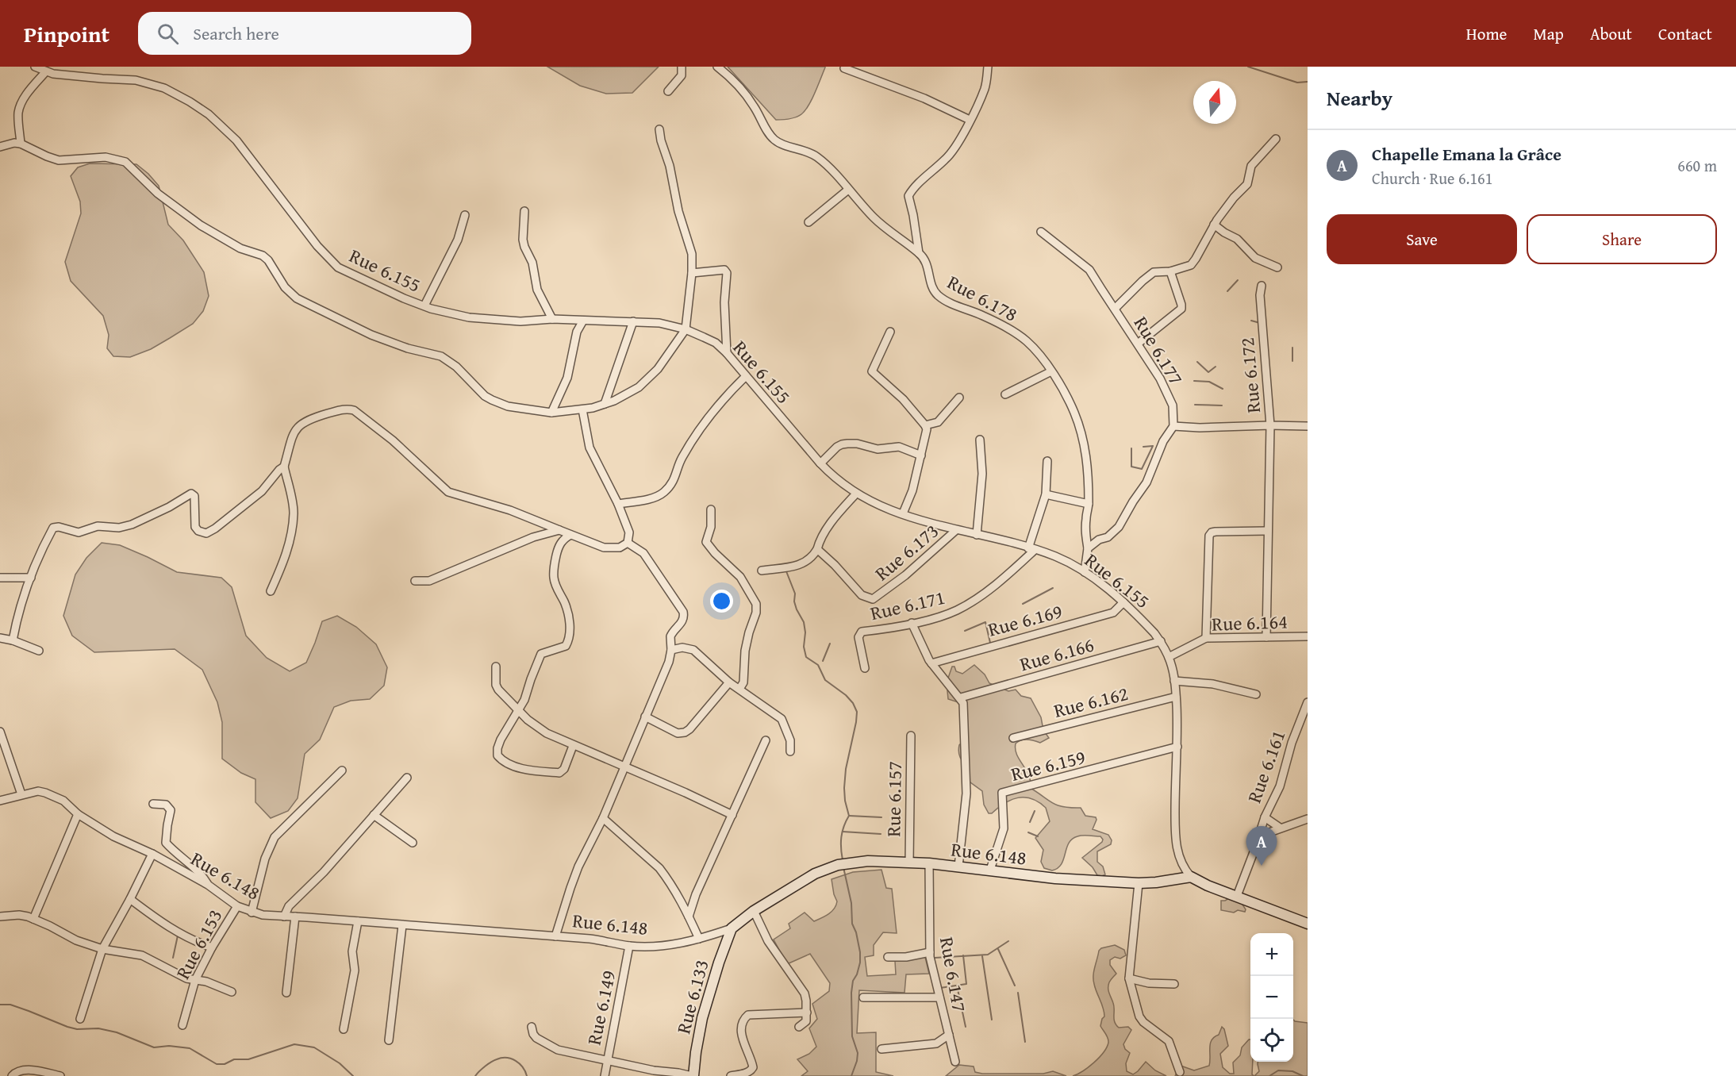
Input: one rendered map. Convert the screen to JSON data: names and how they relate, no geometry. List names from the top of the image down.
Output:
{
  "streets": {
    "street": [
      "Rue 6.155",
      "Rue 6.178",
      "Rue 6.177",
      "Rue 6.172",
      "Rue 6.173",
      "Rue 6.171",
      "Rue 6.169",
      "Rue 6.164",
      "Rue 6.166",
      "Rue 6.162",
      "Rue 6.159",
      "Rue 6.161",
      "Rue 6.157",
      "Rue 6.148",
      "Rue 6.153",
      "Rue 6.147",
      "Rue 6.133",
      "Rue 6.149"
    ]
  },
  "crossings": [
    ["Rue 6.155", "Rue 6.173"],
    ["Rue 6.155", "Rue 6.171"],
    ["Rue 6.155", "Rue 6.169"],
    ["Rue 6.155", "Rue 6.164"],
    ["Rue 6.155", "Rue 6.166"],
    ["Rue 6.155", "Rue 6.162"],
    ["Rue 6.155", "Rue 6.159"],
    ["Rue 6.155", "Rue 6.148"],
    ["Rue 6.159", "Rue 6.148"],
    ["Rue 6.157", "Rue 6.148"],
    ["Rue 6.148", "Rue 6.153"],
    ["Rue 6.148", "Rue 6.147"],
    ["Rue 6.148", "Rue 6.133"],
    ["Rue 6.148", "Rue 6.149"]
  ],
  "north": "top",
  "page": {
    "header": "Pinpoint",
    "search": "Search here",
    "nav": [
      "Home",
      "Map",
      "About",
      "Contact"
    ],
    "heading": "Nearby",
    "list": [
      {
        "mark": "A",
        "name": "Chapelle Emana la Grâce",
        "note": "Church · Rue 6.161",
        "value": "660 m"
      }
    ],
    "buttons": ["Save", "Share"],
    "pins": "A",
    "map_buttons": ["+", "−"]
  }
}
